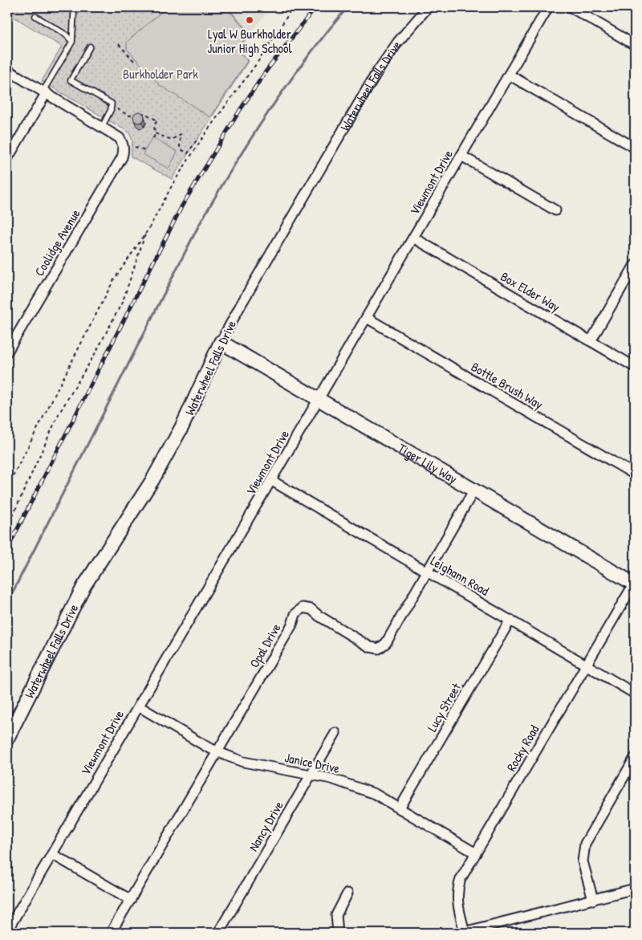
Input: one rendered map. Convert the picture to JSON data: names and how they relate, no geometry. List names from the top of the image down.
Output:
{
  "streets": {
    "street": [
      "Waterwheel Falls Drive",
      "Viewmont Drive",
      "Coolidge Avenue",
      "Box Elder Way",
      "Bottle Brush Way",
      "Tiger Lily Way",
      "Leighann Road",
      "Opal Drive",
      "Lucy Street",
      "Rocky Road",
      "Janice Drive",
      "Nancy Drive"
    ]
  },
  "crossings": [
    ["Waterwheel Falls Drive", "Tiger Lily Way"],
    ["Viewmont Drive", "Box Elder Way"],
    ["Viewmont Drive", "Bottle Brush Way"],
    ["Viewmont Drive", "Tiger Lily Way"],
    ["Viewmont Drive", "Leighann Road"],
    ["Viewmont Drive", "Janice Drive"],
    ["Tiger Lily Way", "Opal Drive"],
    ["Tiger Lily Way", "Rocky Road"],
    ["Leighann Road", "Opal Drive"],
    ["Leighann Road", "Lucy Street"],
    ["Leighann Road", "Rocky Road"],
    ["Opal Drive", "Janice Drive"],
    ["Lucy Street", "Janice Drive"],
    ["Rocky Road", "Janice Drive"],
    ["Janice Drive", "Nancy Drive"]
  ],
  "parks": ["Burkholder Park"],
  "places": ["Lyal W Burkholder Junior High School"]
}
